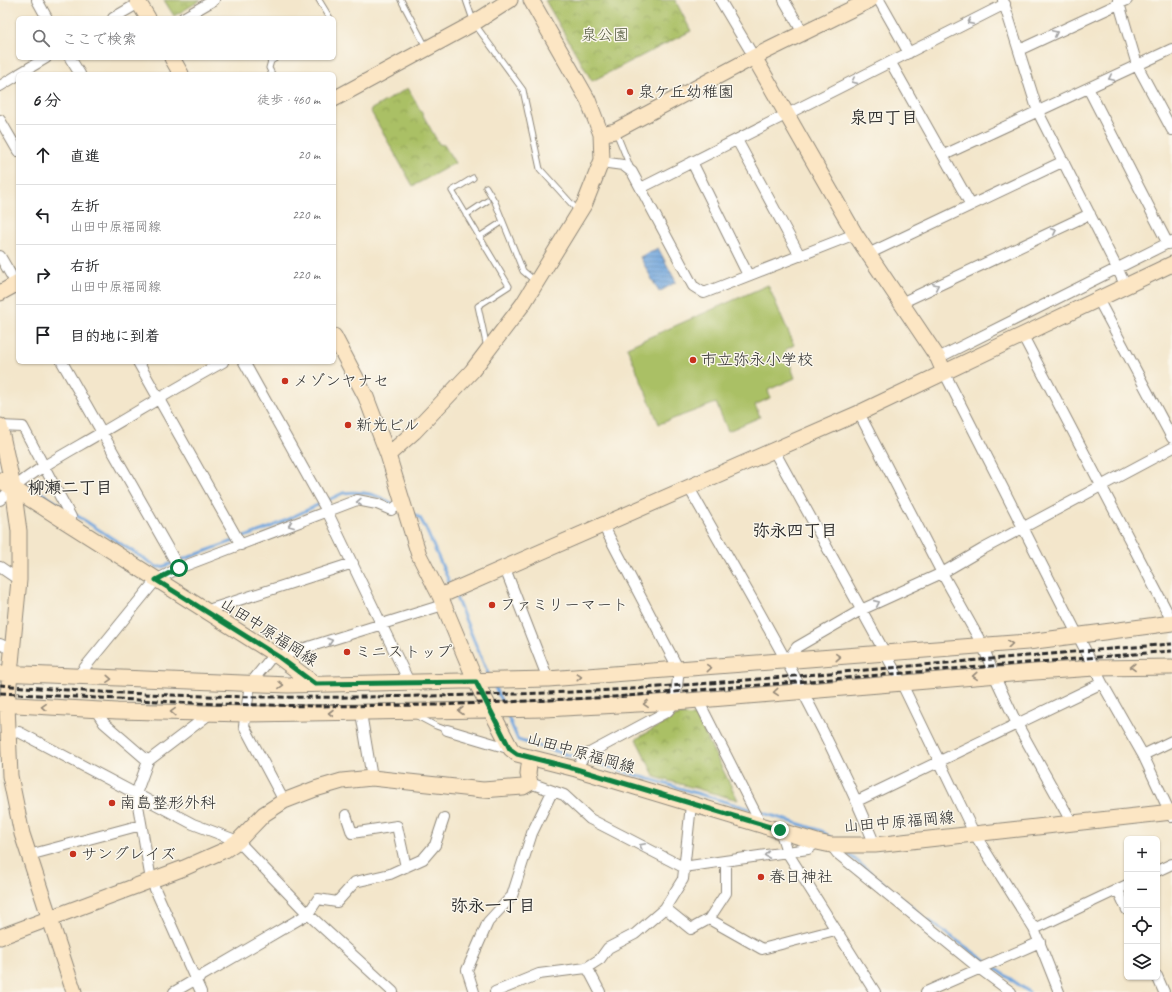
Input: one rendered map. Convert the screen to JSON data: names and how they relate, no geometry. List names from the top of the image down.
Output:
{
  "streets": {
    "street": ["山田中原福岡線"]
  },
  "districts": [
    "泉四丁目",
    "柳瀬二丁目",
    "弥永四丁目",
    "弥永一丁目"
  ],
  "parks": ["泉公園"],
  "places": [
    "泉ケ丘幼稚園",
    "市立弥永小学校",
    "メゾンヤナセ",
    "新光ビル",
    "ファミリーマート",
    "ミニストップ",
    "南島整形外科",
    "サングレイズ",
    "春日神社"
  ],
  "page": {
    "search": "ここで検索",
    "heading": ["6 分", "徒歩 · 460 m"],
    "list": [
      ["直進", "20 m"],
      ["左折", "山田中原福岡線", "220 m"],
      ["右折", "山田中原福岡線", "220 m"],
      "目的地に到着"
    ],
    "map_buttons": ["+", "−"]
  }
}
